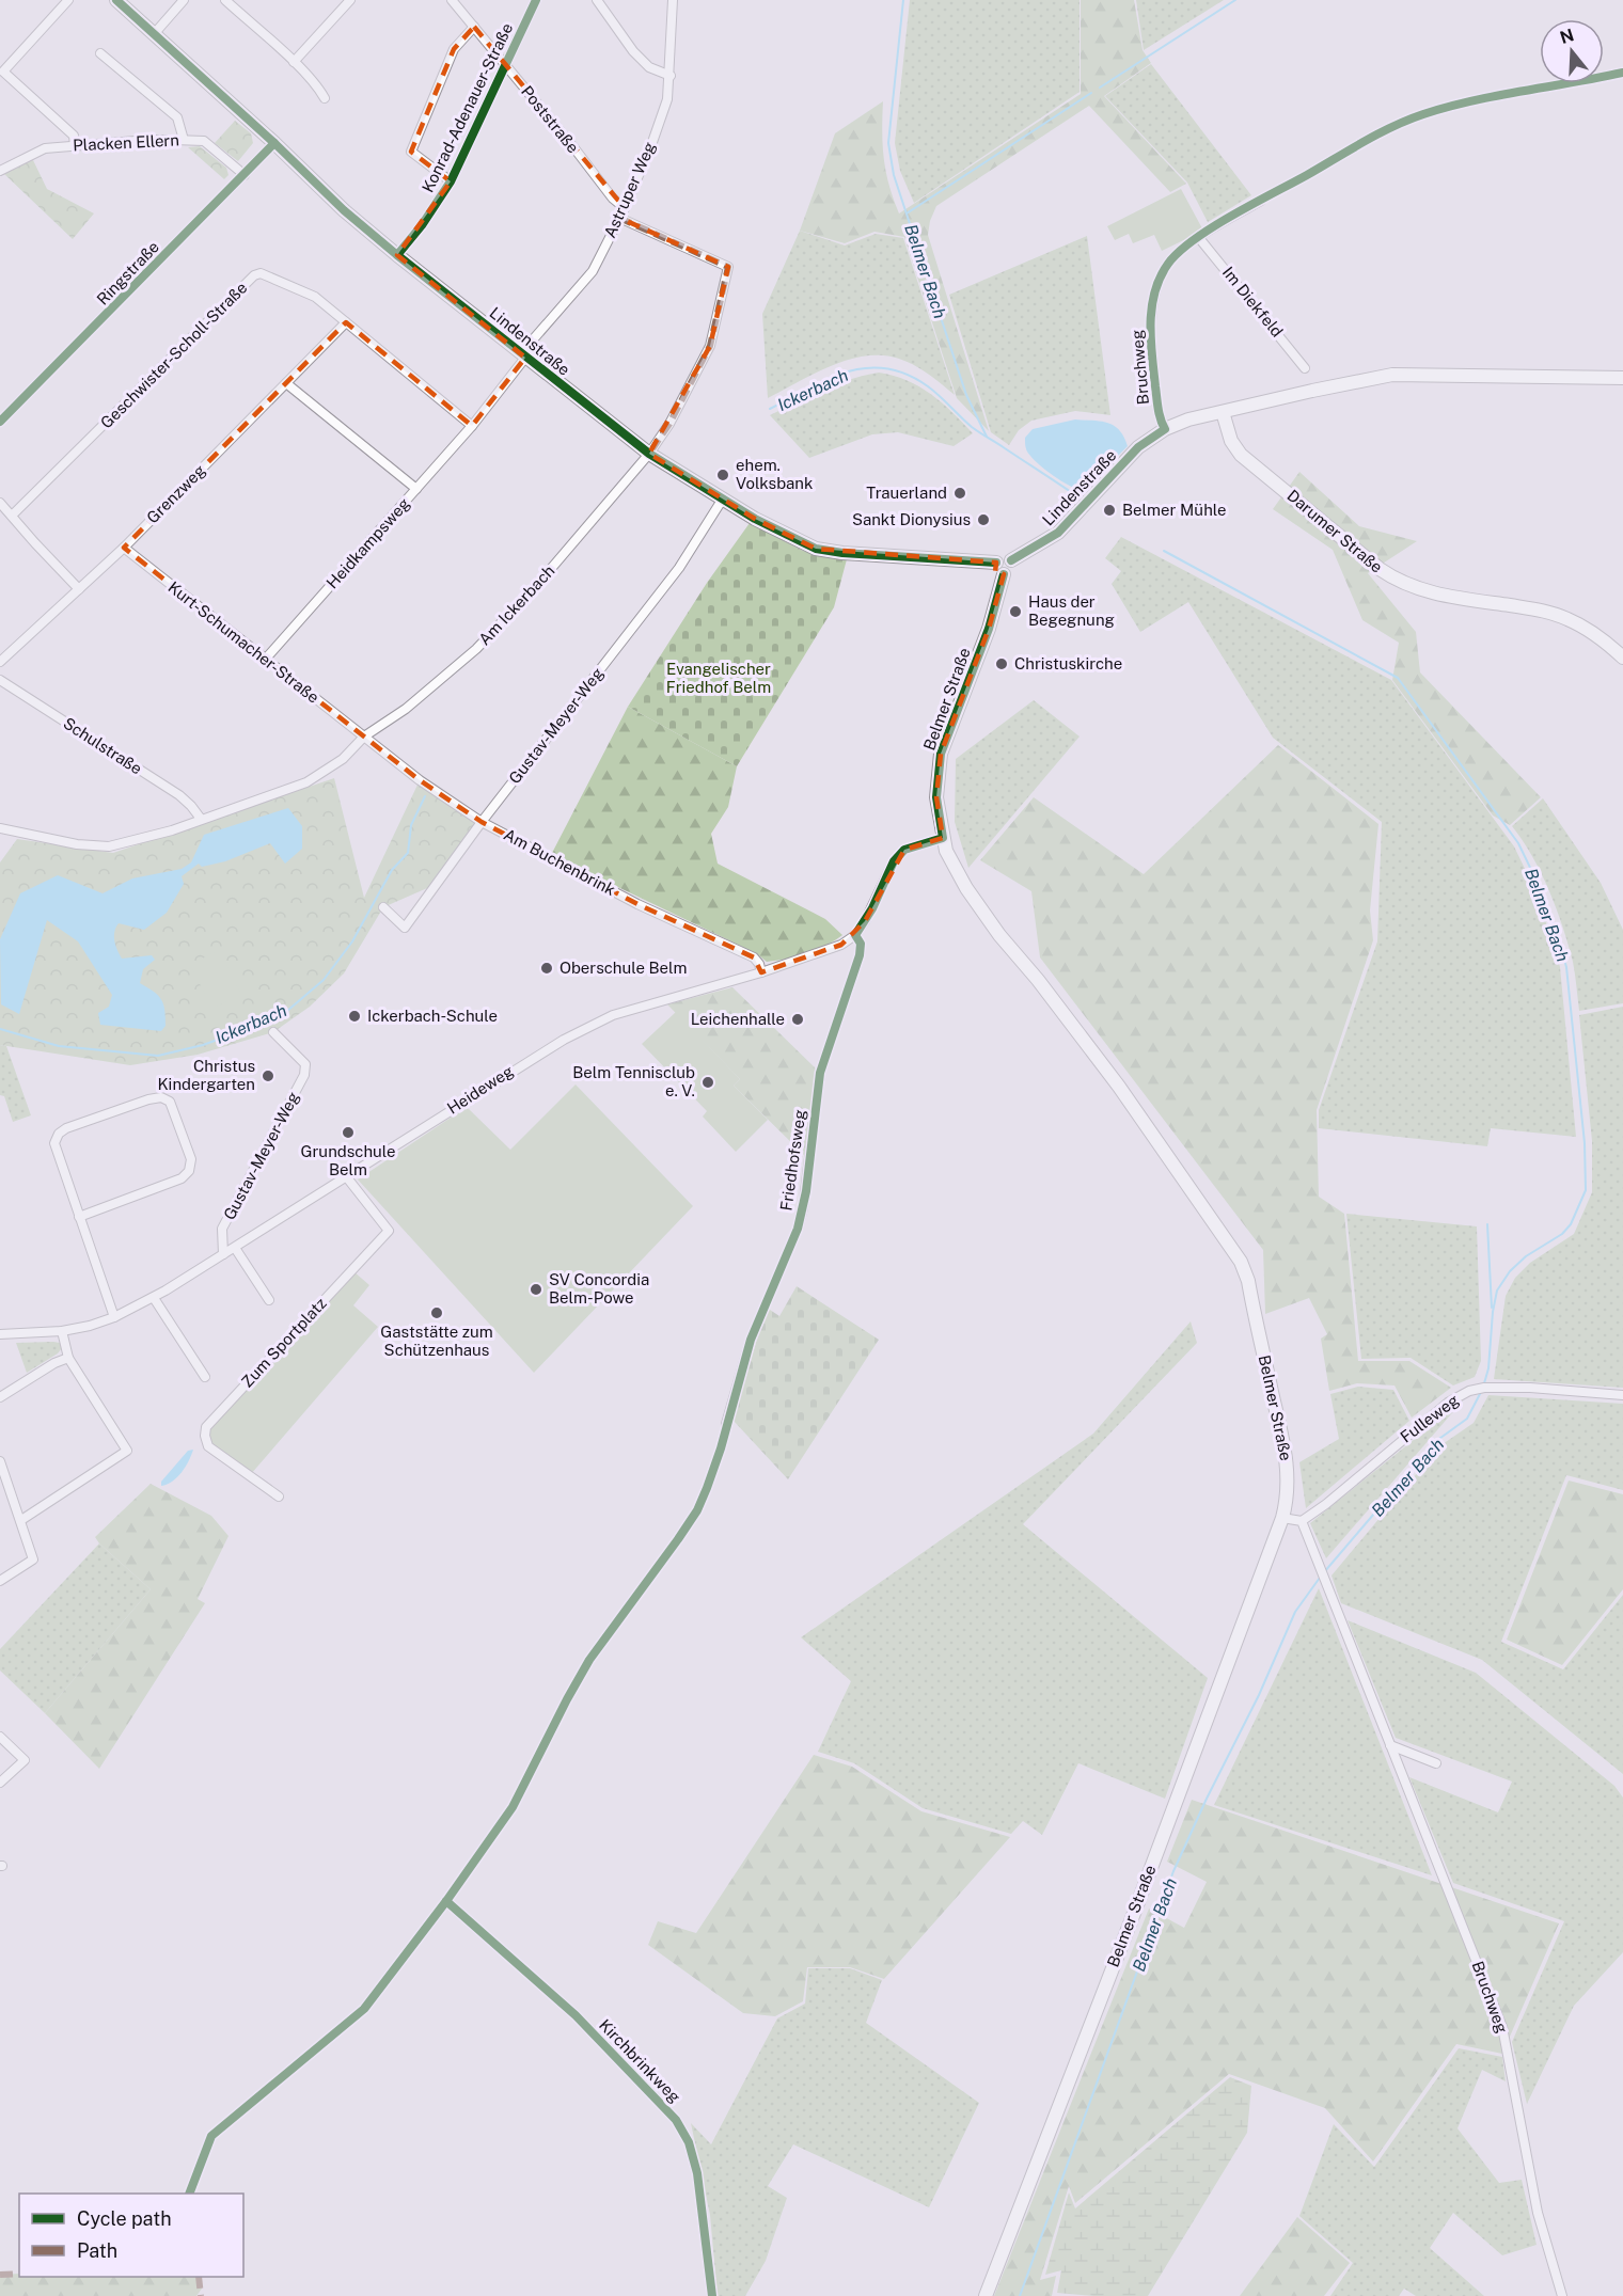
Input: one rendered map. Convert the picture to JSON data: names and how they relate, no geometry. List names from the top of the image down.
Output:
{
  "streets": {
    "street": [
      "Konrad-Adenauer-Straße",
      "Poststraße",
      "Placken Ellern",
      "Astruper Weg",
      "Ringstraße",
      "Im Diekfeld",
      "Lindenstraße",
      "Geschwister-Scholl-Straße",
      "Bruchweg",
      "Grenzweg",
      "Darumer Straße",
      "Heidkampsweg",
      "Am Ickerbach",
      "Kurt-Schumacher-Straße",
      "Belmer Straße",
      "Gustav-Meyer-Weg",
      "Schulstraße",
      "Am Buchenbrink",
      "Heideweg",
      "Friedhofsweg",
      "Zum Sportplatz",
      "Fulleweg",
      "Kirchbrinkweg"
    ]
  },
  "crossings": [
    ["Konrad-Adenauer-Straße", "Poststraße"],
    ["Konrad-Adenauer-Straße", "Lindenstraße"],
    ["Poststraße", "Astruper Weg"],
    ["Placken Ellern", "Ringstraße"],
    ["Astruper Weg", "Lindenstraße"],
    ["Astruper Weg", "Geschwister-Scholl-Straße"],
    ["Astruper Weg", "Heidkampsweg"],
    ["Astruper Weg", "Am Ickerbach"],
    ["Ringstraße", "Lindenstraße"],
    ["Im Diekfeld", "Bruchweg"],
    ["Lindenstraße", "Bruchweg"],
    ["Lindenstraße", "Darumer Straße"],
    ["Lindenstraße", "Am Ickerbach"],
    ["Lindenstraße", "Belmer Straße"],
    ["Lindenstraße", "Gustav-Meyer-Weg"],
    ["Geschwister-Scholl-Straße", "Grenzweg"],
    ["Geschwister-Scholl-Straße", "Heidkampsweg"],
    ["Bruchweg", "Fulleweg"],
    ["Grenzweg", "Kurt-Schumacher-Straße"],
    ["Heidkampsweg", "Kurt-Schumacher-Straße"],
    ["Am Ickerbach", "Kurt-Schumacher-Straße"],
    ["Am Ickerbach", "Schulstraße"],
    ["Am Ickerbach", "Am Buchenbrink"],
    ["Kurt-Schumacher-Straße", "Am Buchenbrink"],
    ["Belmer Straße", "Heideweg"],
    ["Gustav-Meyer-Weg", "Am Buchenbrink"],
    ["Gustav-Meyer-Weg", "Heideweg"],
    ["Am Buchenbrink", "Heideweg"],
    ["Heideweg", "Friedhofsweg"],
    ["Heideweg", "Zum Sportplatz"]
  ],
  "water": ["Belmer Bach", "Ickerbach"],
  "parks": ["Evangelischer Friedhof Belm"],
  "places": [
    "ehem. Volksbank",
    "Trauerland",
    "Belmer Mühle",
    "Sankt Dionysius",
    "Haus der Begegnung",
    "Christuskirche",
    "Oberschule Belm",
    "Ickerbach-Schule",
    "Leichenhalle",
    "Christus Kindergarten",
    "Belm Tennisclub e. V.",
    "Grundschule Belm",
    "SV Concordia Belm-Powe",
    "Gaststätte zum Schützenhaus"
  ],
  "legend": ["Cycle path", "Path"],
  "north": "top"
}
